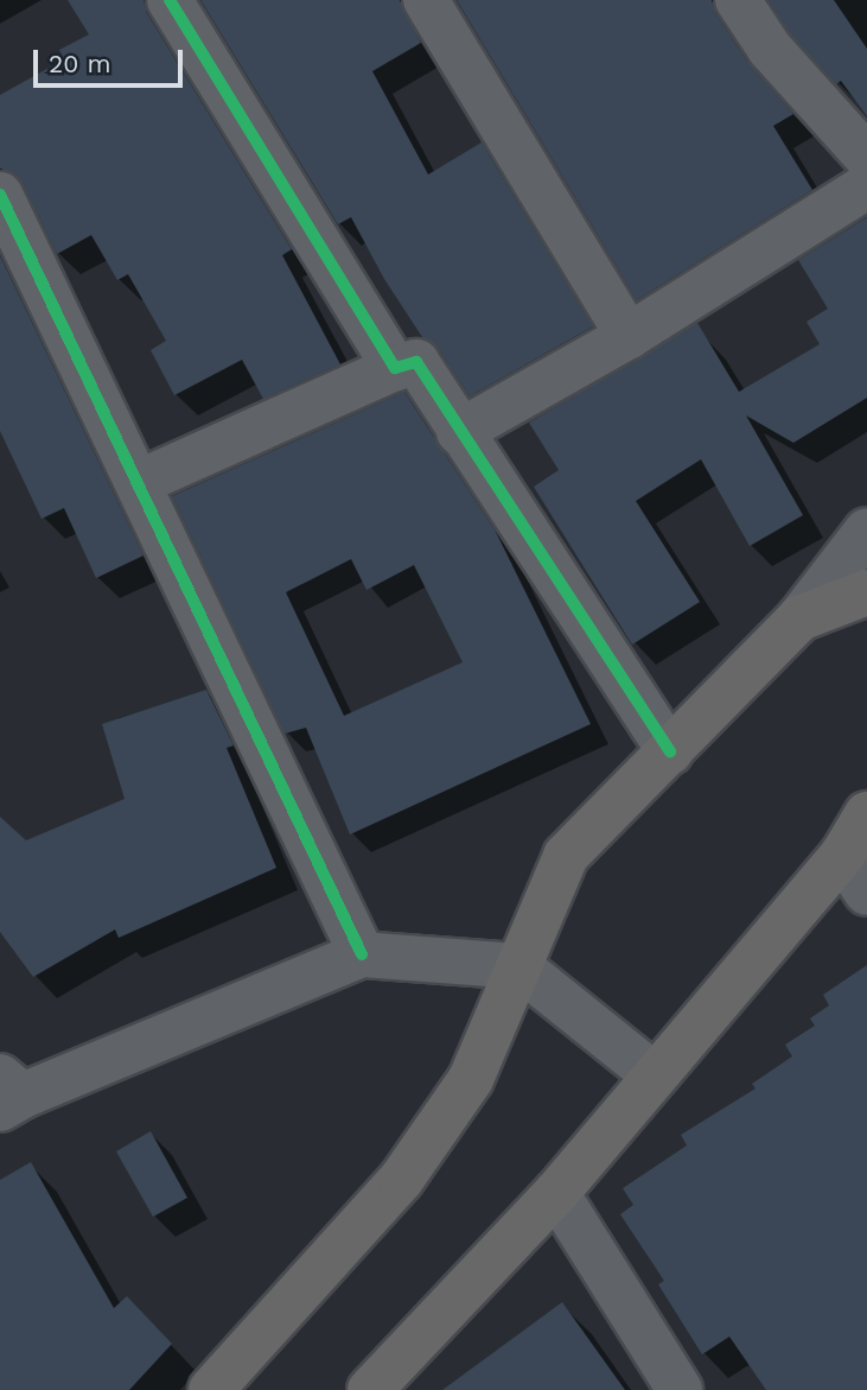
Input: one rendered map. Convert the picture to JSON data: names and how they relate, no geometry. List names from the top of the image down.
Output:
{
  "scale_bar": "20 m"
}
